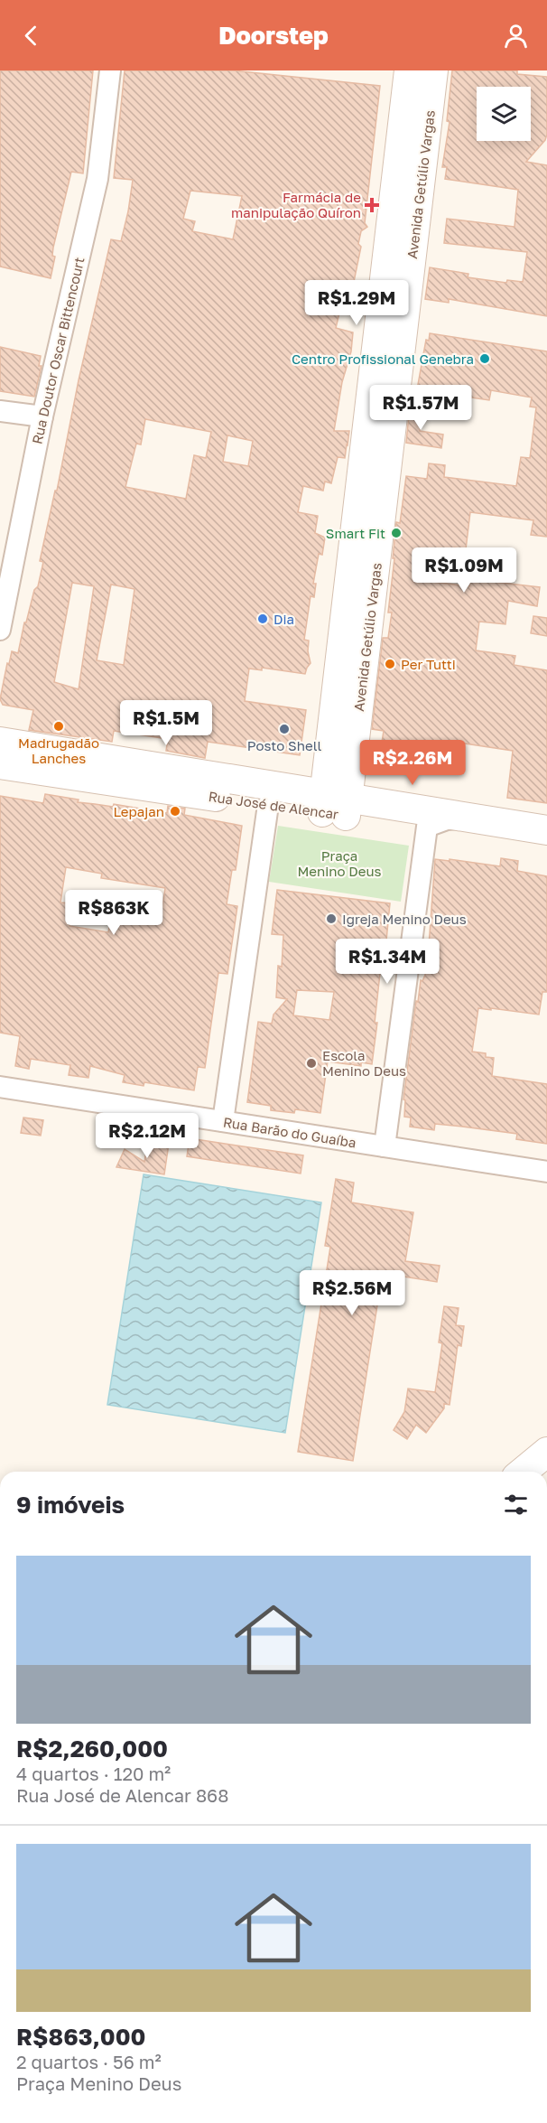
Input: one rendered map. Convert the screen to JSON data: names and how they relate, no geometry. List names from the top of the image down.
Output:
{
  "streets": {
    "main road": ["Avenida Getúlio Vargas", "Rua José de Alencar"],
    "street": ["Rua Doutor Oscar Bittencourt", "Rua Barão do Guaíba"]
  },
  "crossings": [
    ["Avenida Getúlio Vargas", "Rua José de Alencar"]
  ],
  "parks": ["Praça Menino Deus"],
  "places": {
    "health": ["Farmácia de manipulação Quíron"],
    "other": [
      "Centro Profissional Genebra",
      "Smart Fit",
      "Dia",
      "Per Tutti",
      "Madrugadão Lanches",
      "Posto Shell",
      "Lepajan",
      "Igreja Menino Deus",
      "Escola Menino Deus"
    ]
  },
  "page": {
    "header": "Doorstep",
    "price": [
      "R$1.29M",
      "R$1.57M",
      "R$1.09M",
      "R$1.5M",
      "R$2.26M",
      "R$863K",
      "R$1.34M",
      "R$2.12M",
      "R$2.56M"
    ],
    "heading": "9 imóveis",
    "list": [
      {
        "name": "R$2,260,000",
        "note": "4 quartos · 120 m² · Rua José de Alencar 868"
      },
      {
        "name": "R$863,000",
        "note": "2 quartos · 56 m² · Praça Menino Deus"
      }
    ]
  }
}
